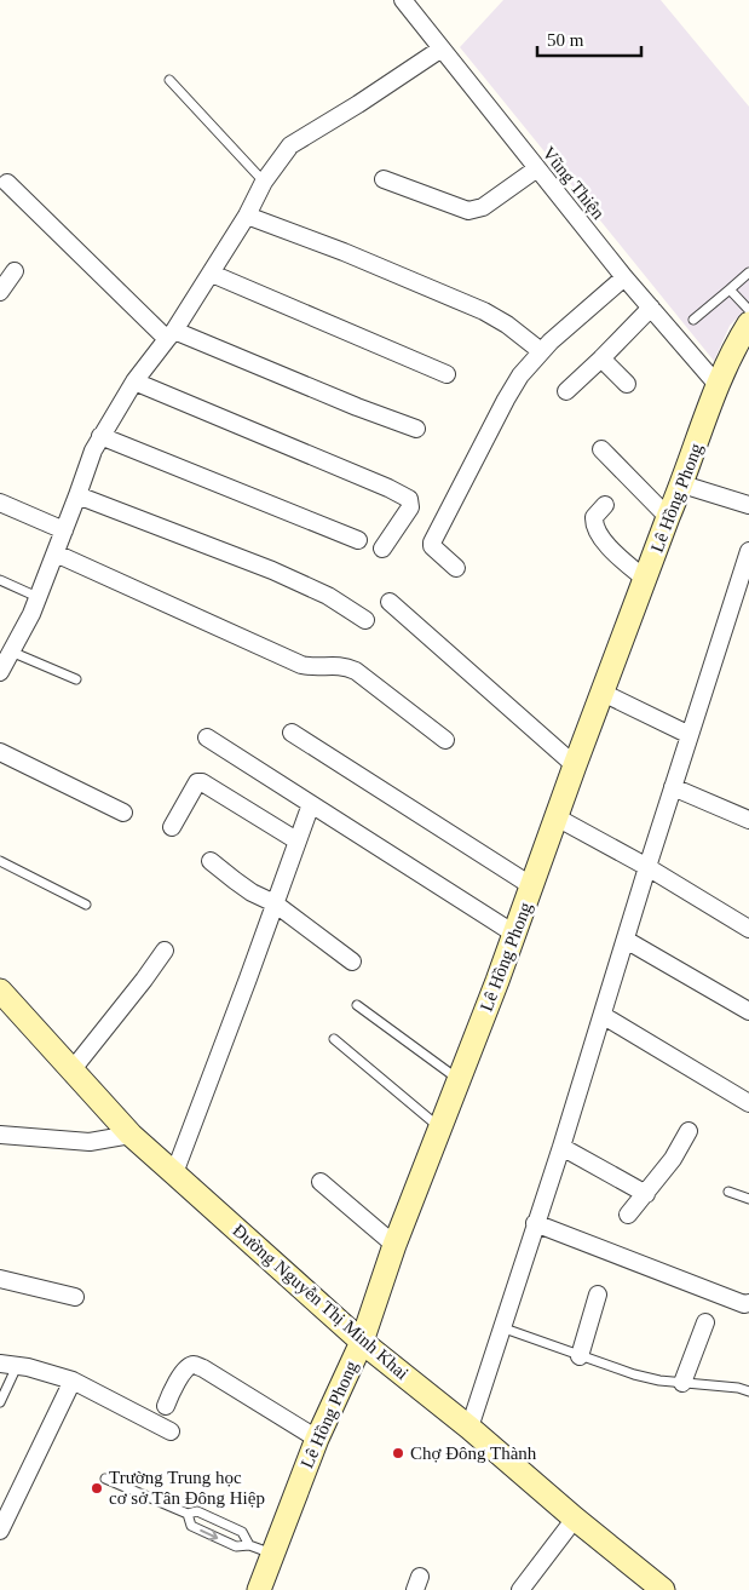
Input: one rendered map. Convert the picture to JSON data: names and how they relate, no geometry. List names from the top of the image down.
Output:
{
  "streets": {
    "main road": ["Lê Hồng Phong", "Đường Nguyễn Thị Minh Khai"],
    "street": ["Vũng Thiện"]
  },
  "crossings": [
    ["Vũng Thiện", "Lê Hồng Phong"],
    ["Lê Hồng Phong", "Đường Nguyễn Thị Minh Khai"]
  ],
  "places": ["Chợ Đông Thành", "Trường Trung học cơ sở Tân Đông Hiệp"],
  "scale_bar": "50 m"
}
